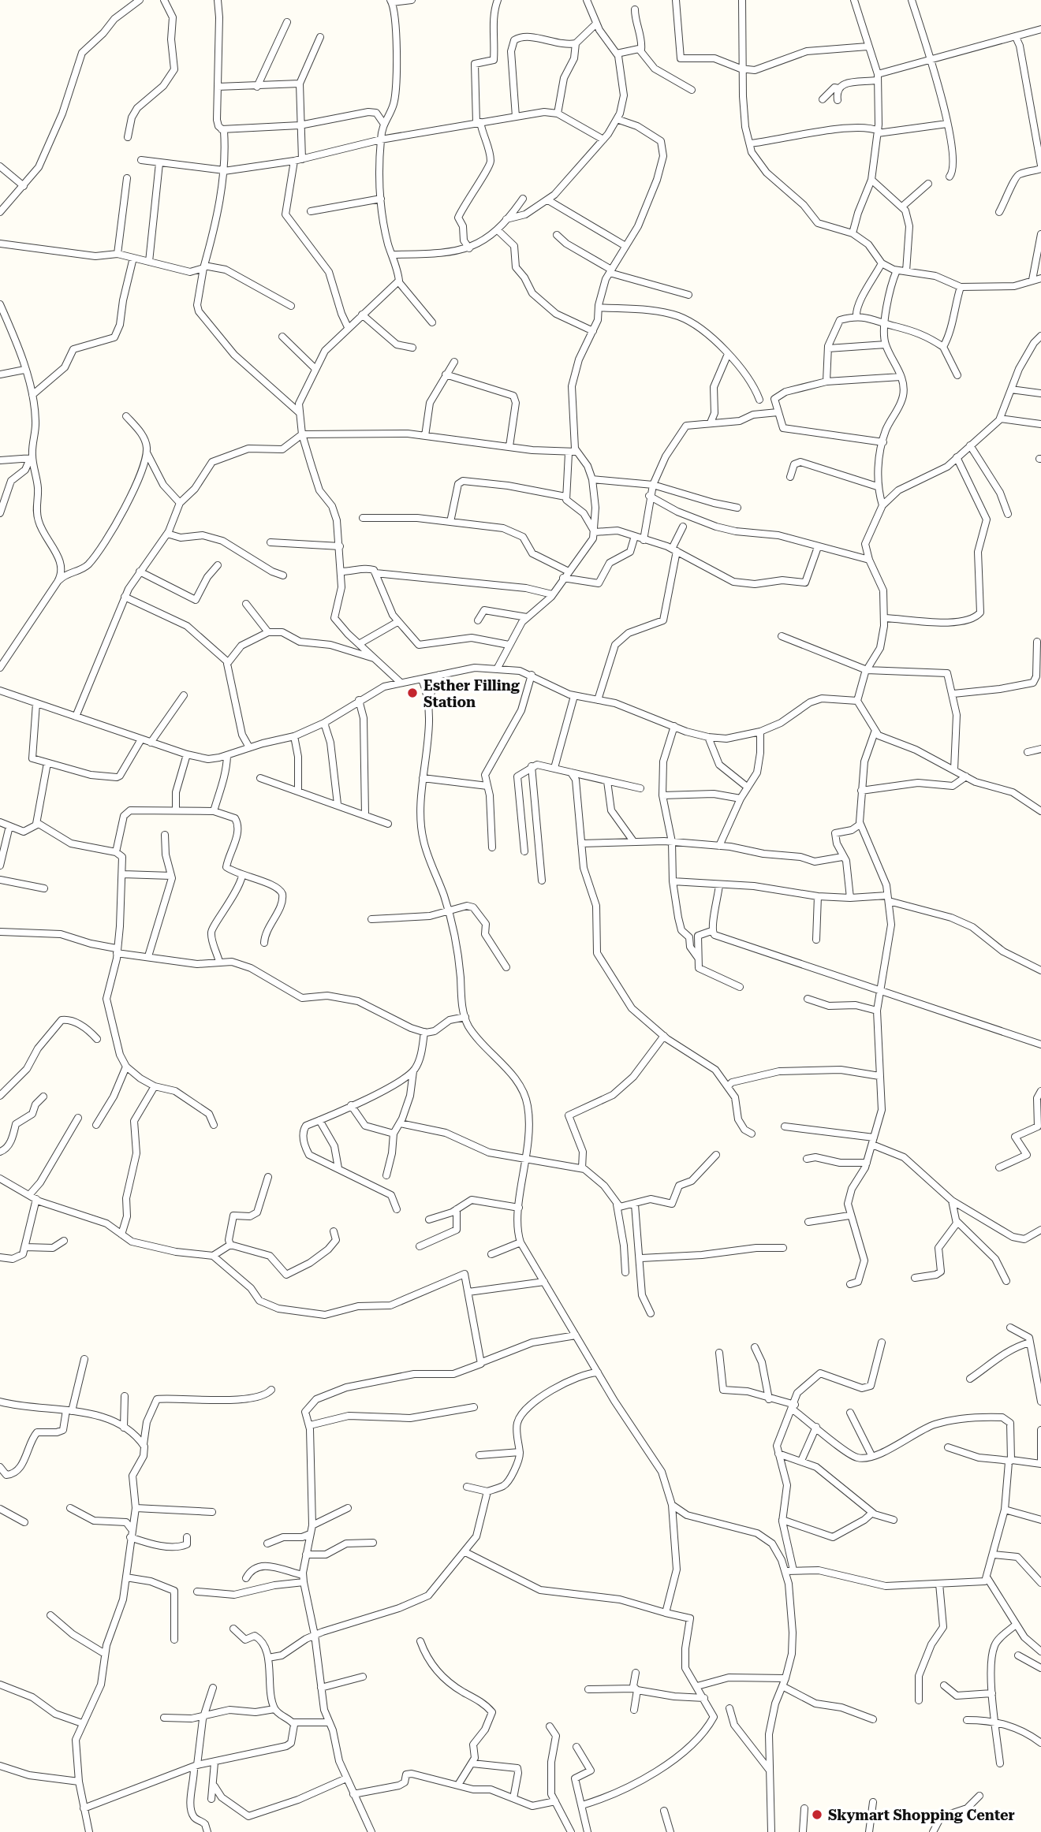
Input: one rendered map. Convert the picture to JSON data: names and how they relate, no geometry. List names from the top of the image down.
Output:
{
  "places": ["Esther Filling Station", "Skymart Shopping Center"]
}
